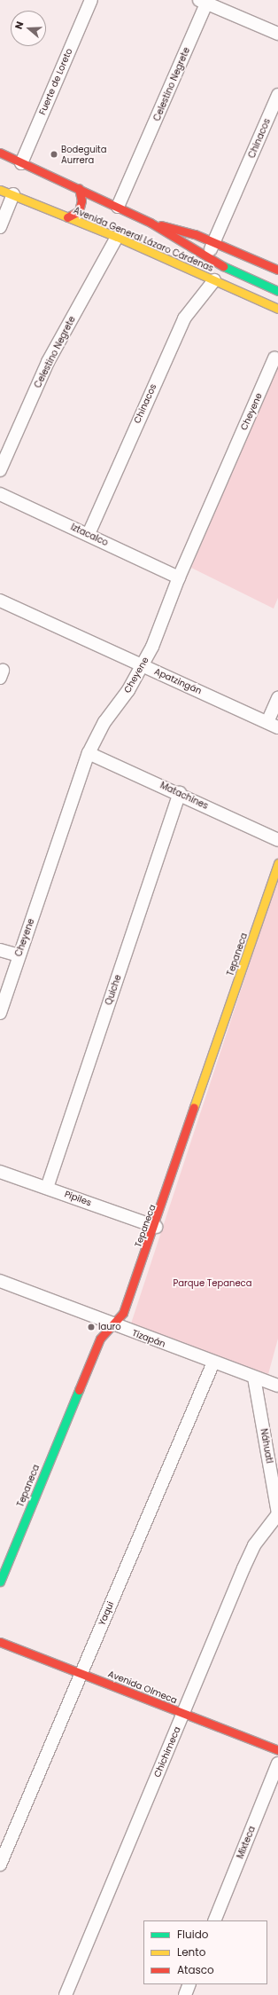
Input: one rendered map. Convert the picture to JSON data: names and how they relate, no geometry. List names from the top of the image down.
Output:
{
  "streets": {
    "street": [
      "Fuerte de Loreto",
      "Celestino Negrete",
      "Chinacos",
      "Avenida General Lázaro Cárdenas",
      "Cheyene",
      "Iztacalco",
      "Apatzingán",
      "Matachines",
      "Tepaneca",
      "Quiche",
      "Pipiles",
      "Tizapán",
      "Náhuatl",
      "Yaqui",
      "Avenida Olmeca",
      "Chichimeca",
      "Mixteca"
    ]
  },
  "crossings": [
    ["Fuerte de Loreto", "Avenida General Lázaro Cárdenas"],
    ["Celestino Negrete", "Avenida General Lázaro Cárdenas"],
    ["Chinacos", "Avenida General Lázaro Cárdenas"],
    ["Chinacos", "Iztacalco"],
    ["Cheyene", "Iztacalco"],
    ["Cheyene", "Apatzingán"],
    ["Cheyene", "Matachines"],
    ["Matachines", "Quiche"],
    ["Tepaneca", "Pipiles"],
    ["Tepaneca", "Tizapán"],
    ["Quiche", "Pipiles"],
    ["Tizapán", "Náhuatl"],
    ["Tizapán", "Yaqui"],
    ["Náhuatl", "Chichimeca"],
    ["Yaqui", "Avenida Olmeca"],
    ["Avenida Olmeca", "Chichimeca"]
  ],
  "parks": ["Parque Tepaneca"],
  "places": ["Bodeguita Aurrera", "lauro"],
  "legend": ["Fluido", "Lento", "Atasco"],
  "north": "left"
}
